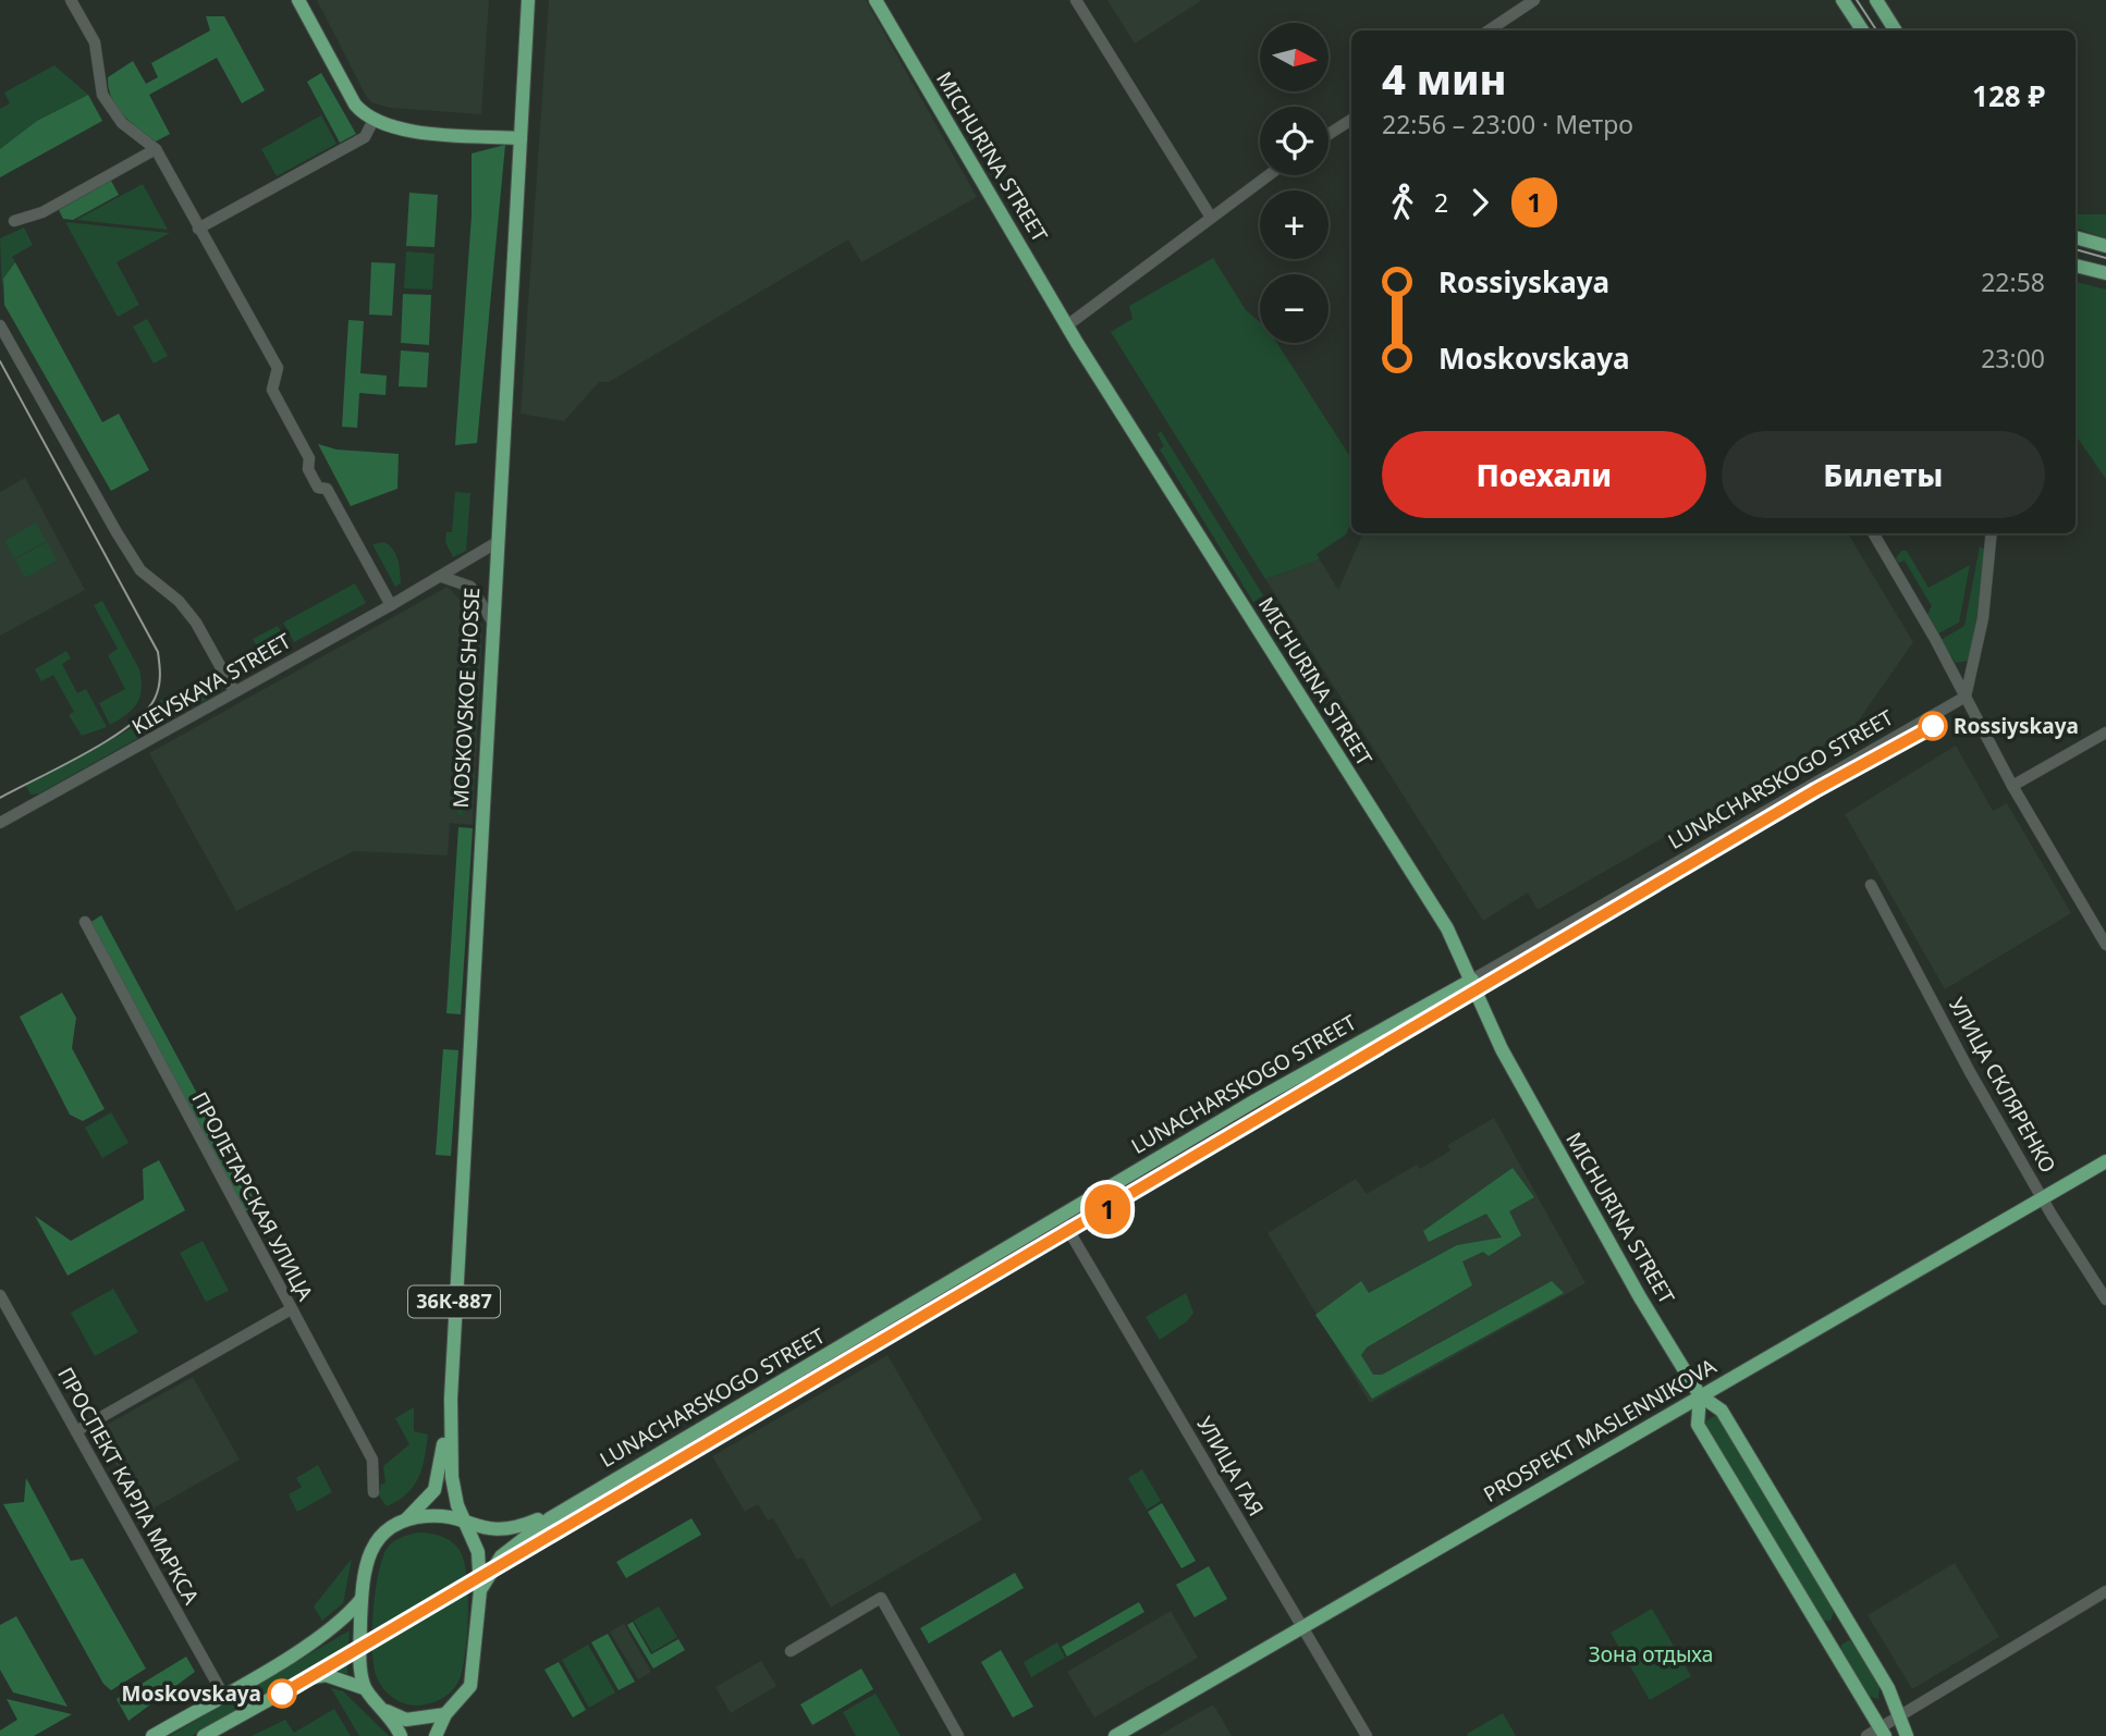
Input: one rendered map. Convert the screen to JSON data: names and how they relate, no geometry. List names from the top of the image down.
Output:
{
  "streets": {
    "main road": [
      "MICHURINA STREET",
      "MOSKOVSKOE SHOSSE",
      "LUNACHARSKOGO STREET",
      "36К-887",
      "PROSPEKT MASLENNIKOVA"
    ],
    "street": [
      "KIEVSKAYA STREET",
      "УЛИЦА СКЛЯРЕНКО",
      "ПРОЛЕТАРСКАЯ УЛИЦА",
      "УЛИЦА ГАЯ",
      "ПРОСПЕКТ КАРЛА МАРКСА"
    ]
  },
  "crossings": [
    ["MICHURINA STREET", "LUNACHARSKOGO STREET"],
    ["MICHURINA STREET", "PROSPEKT MASLENNIKOVA"],
    ["KIEVSKAYA STREET", "MOSKOVSKOE SHOSSE"],
    ["MOSKOVSKOE SHOSSE", "LUNACHARSKOGO STREET"],
    ["LUNACHARSKOGO STREET", "УЛИЦА ГАЯ"],
    ["УЛИЦА СКЛЯРЕНКО", "PROSPEKT MASLENNIKOVA"],
    ["PROSPEKT MASLENNIKOVA", "УЛИЦА ГАЯ"]
  ],
  "parks": ["Зона отдыха"],
  "places": ["Rossiyskaya", "Moskovskaya"],
  "lines": ["metro line 1"],
  "north": "right",
  "page": {
    "on_map": "1",
    "map_buttons": ["+", "−"],
    "heading": ["4 мин", "22:56 – 23:00 · Метро", "128 ₽"],
    "legs": ["2", "1"],
    "list": [
      {
        "name": "Rossiyskaya",
        "value": "22:58"
      },
      {
        "name": "Moskovskaya",
        "value": "23:00"
      }
    ],
    "buttons": ["Поехали", "Билеты"]
  }
}
